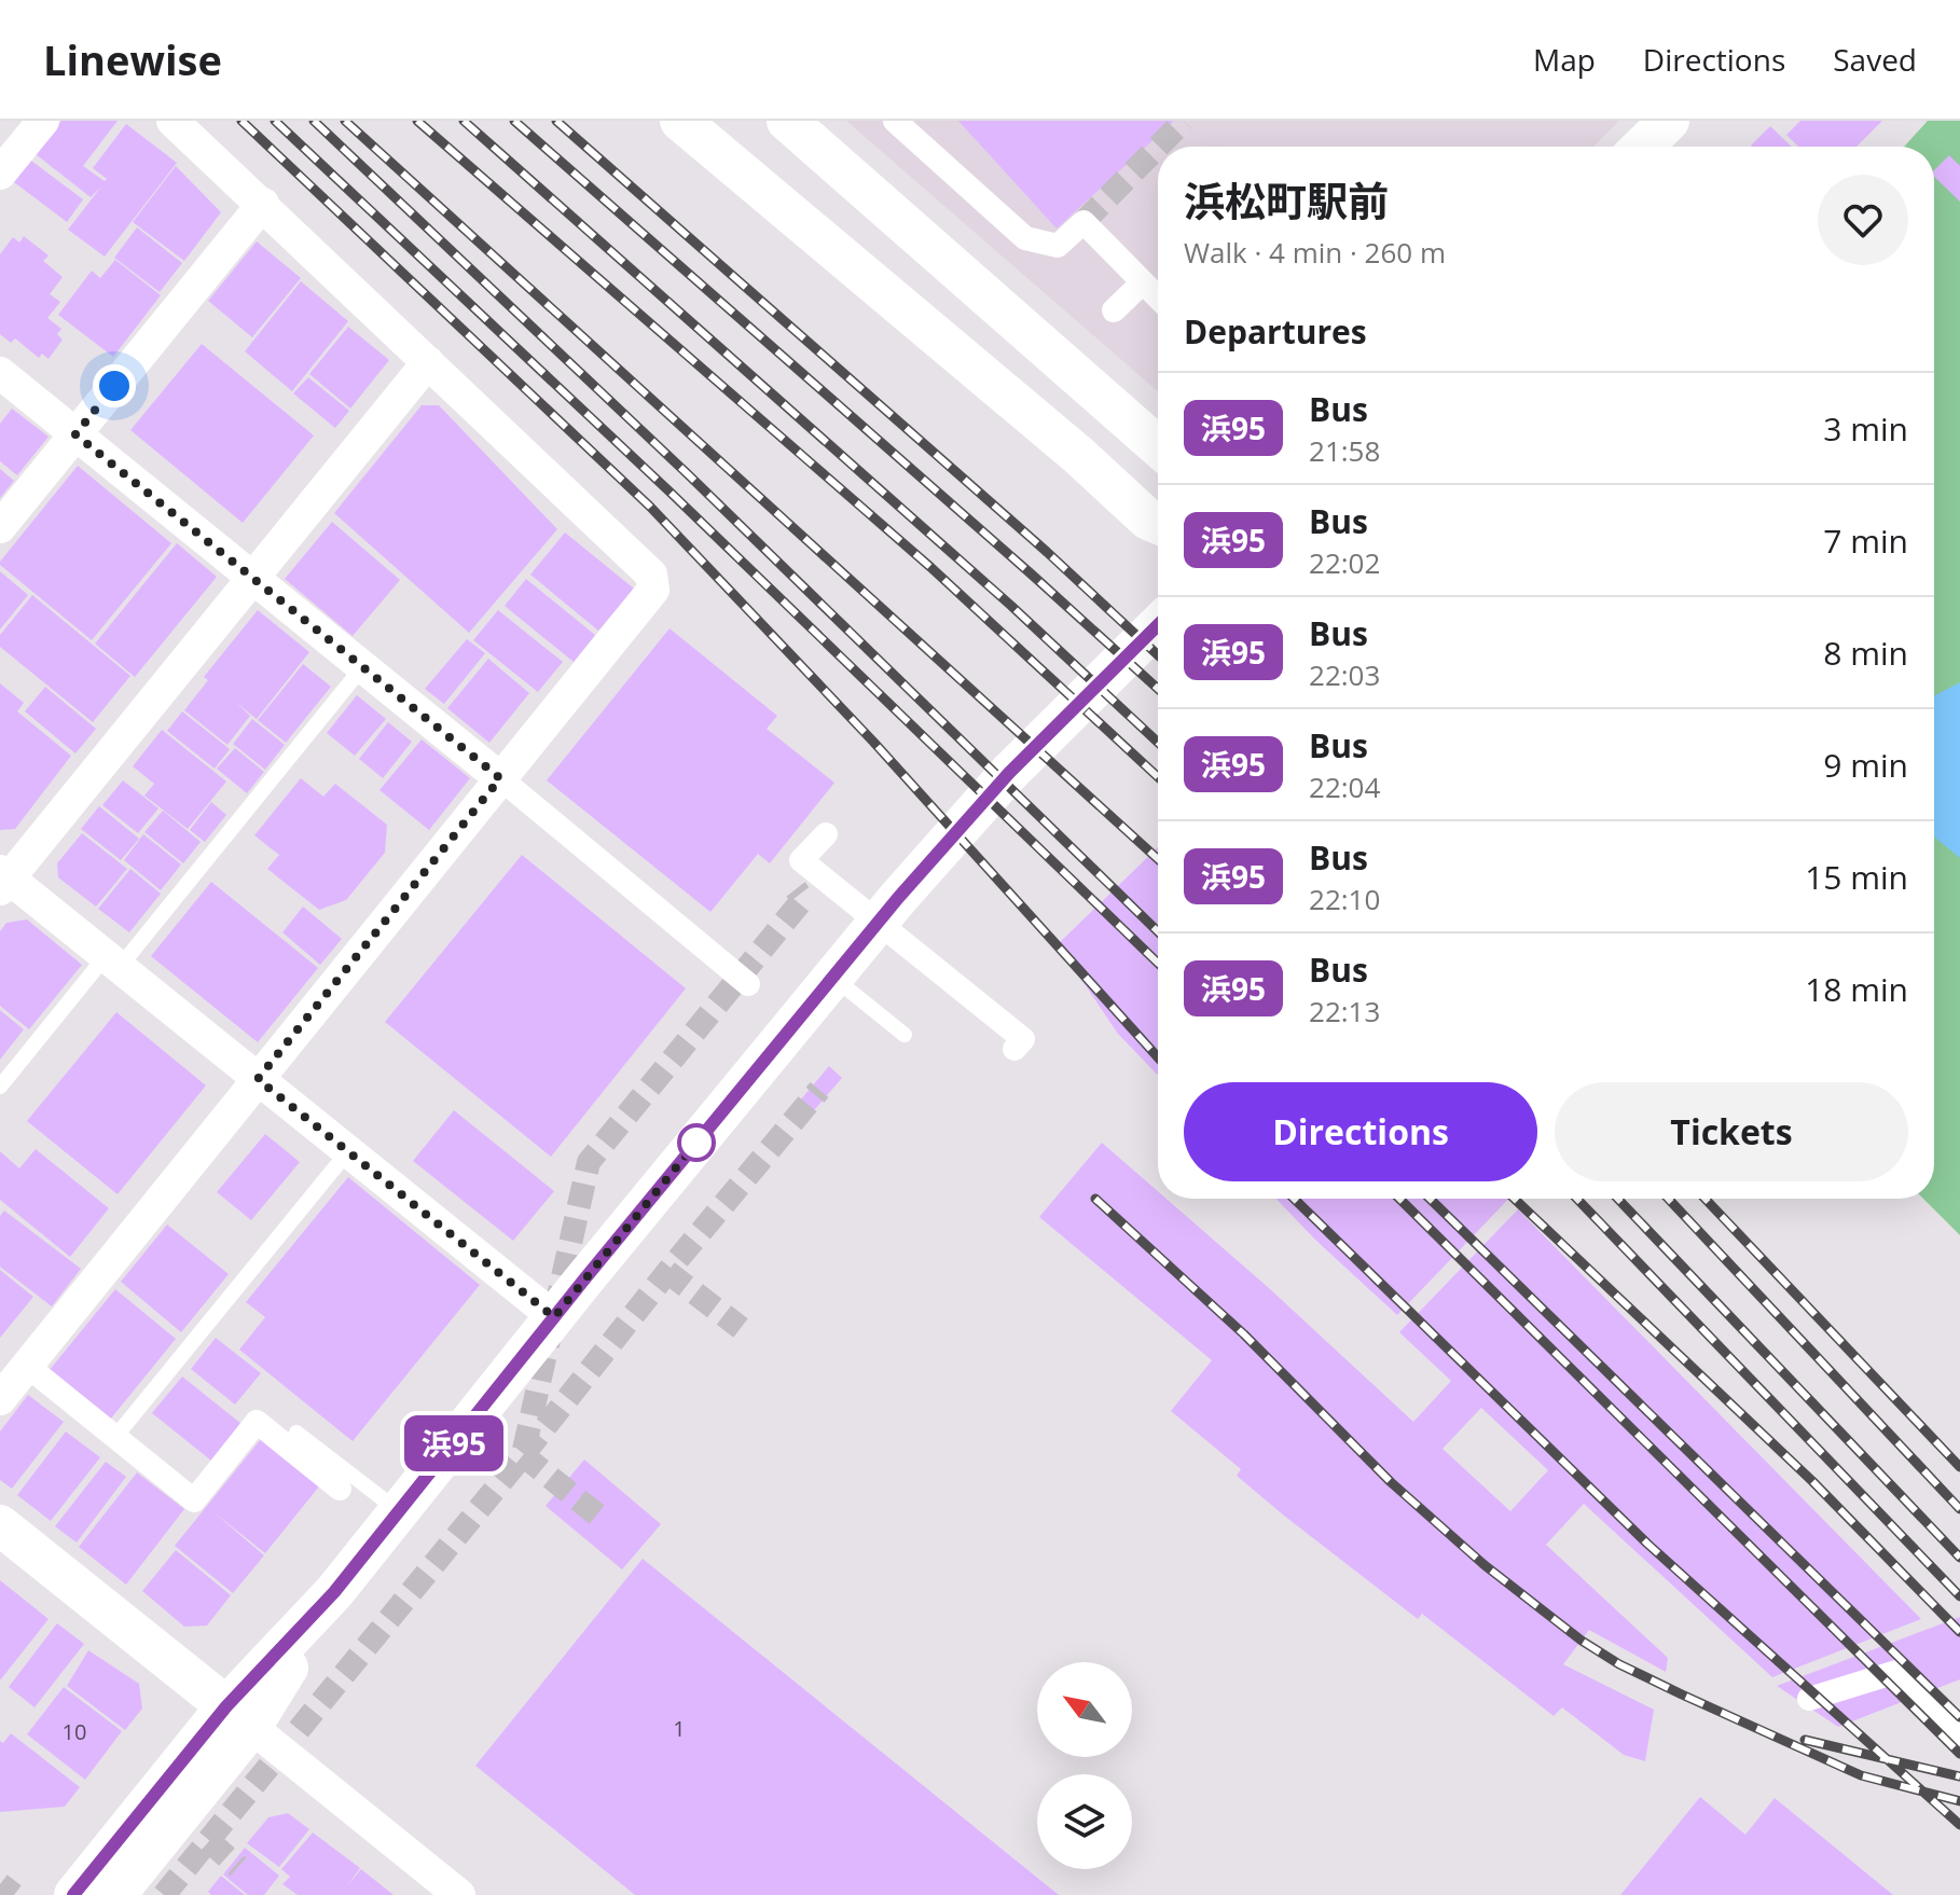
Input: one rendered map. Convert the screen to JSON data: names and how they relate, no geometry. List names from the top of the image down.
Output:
{
  "lines": ["bus line 浜95"],
  "house_numbers": ["1", "10"],
  "north": "top left",
  "page": {
    "header": "Linewise",
    "nav": ["Map", "Directions", "Saved"],
    "on_map": "浜95",
    "heading": [
      ["浜松町駅前", "Walk · 4 min · 260 m"],
      "Departures"
    ],
    "list": [
      {
        "mark": "浜95",
        "name": "Bus",
        "note": "21:58",
        "value": "3 min"
      },
      {
        "mark": "浜95",
        "name": "Bus",
        "note": "22:02",
        "value": "7 min"
      },
      {
        "mark": "浜95",
        "name": "Bus",
        "note": "22:03",
        "value": "8 min"
      },
      {
        "mark": "浜95",
        "name": "Bus",
        "note": "22:04",
        "value": "9 min"
      },
      {
        "mark": "浜95",
        "name": "Bus",
        "note": "22:10",
        "value": "15 min"
      },
      {
        "mark": "浜95",
        "name": "Bus",
        "note": "22:13",
        "value": "18 min"
      }
    ],
    "buttons": ["Directions", "Tickets"]
  }
}
